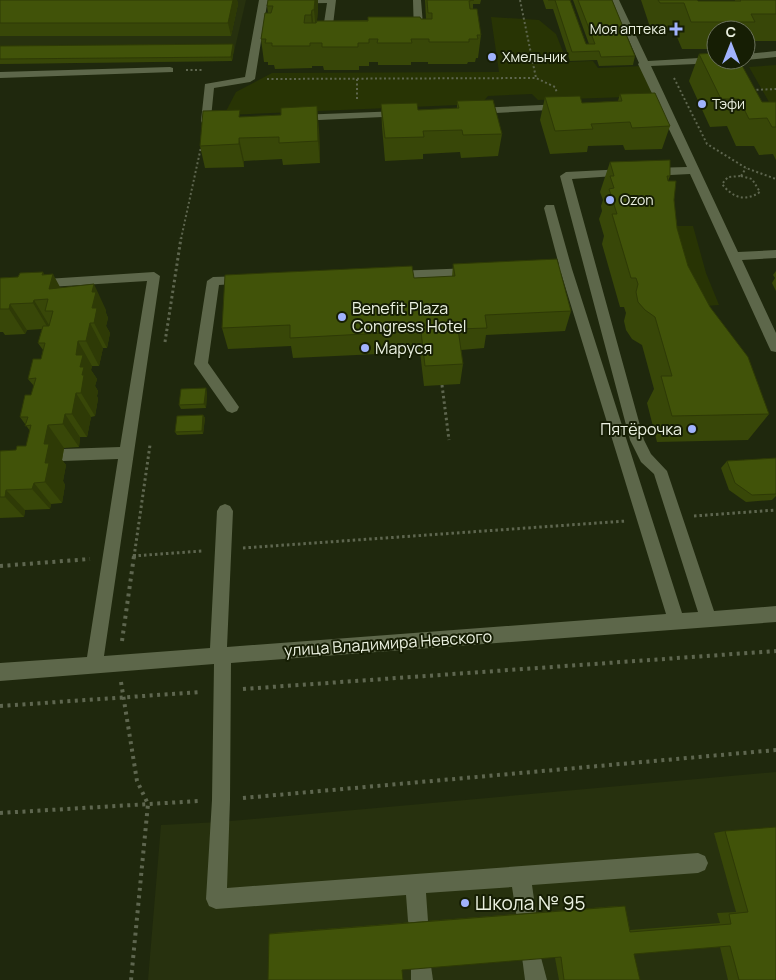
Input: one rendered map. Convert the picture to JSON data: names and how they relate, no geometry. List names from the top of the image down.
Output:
{
  "streets": {
    "street": ["улица Владимира Невского"]
  },
  "places": {
    "health": ["Моя аптека"],
    "other": [
      "Хмельник",
      "Тэфи",
      "Ozon",
      "Benefit Plaza Congress Hotel",
      "Маруся",
      "Пятёрочка",
      "Школа № 95"
    ]
  },
  "north": "top"
}
